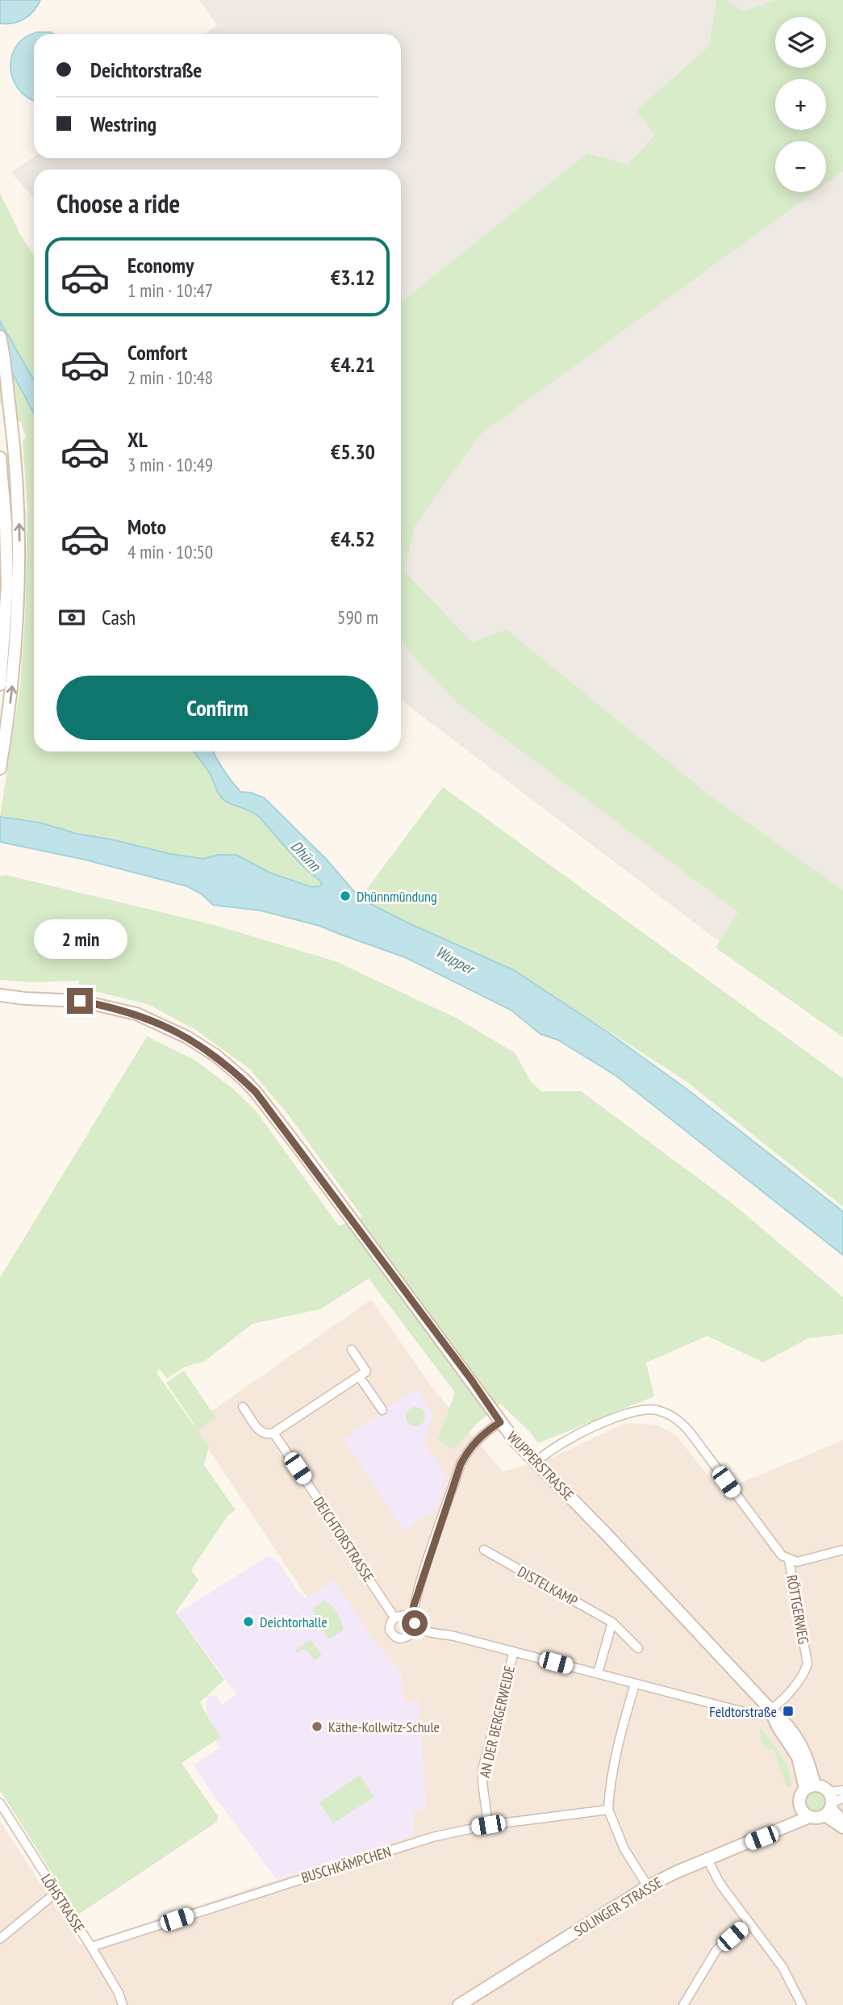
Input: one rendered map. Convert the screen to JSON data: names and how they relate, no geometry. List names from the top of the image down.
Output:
{
  "streets": {
    "main road": ["WUPPERSTRASSE", "SOLINGER STRASSE"],
    "street": [
      "DEICHTORSTRASSE",
      "DISTELKAMP",
      "RÖTTGERWEG",
      "AN DER BERGERWEIDE",
      "BUSCHKÄMPCHEN",
      "LÖHSTRASSE"
    ]
  },
  "crossings": [
    ["WUPPERSTRASSE", "RÖTTGERWEG"],
    ["WUPPERSTRASSE", "SOLINGER STRASSE"],
    ["AN DER BERGERWEIDE", "BUSCHKÄMPCHEN"],
    ["BUSCHKÄMPCHEN", "LÖHSTRASSE"]
  ],
  "water": ["Dhünn", "Wupper"],
  "places": {
    "other": ["Dhünnmündung", "Deichtorhalle", "Käthe-Kollwitz-Schule"],
    "transit": ["Feldtorstraße"]
  },
  "page": {
    "map_buttons": ["+", "−"],
    "banner": ["Deichtorstraße", "Westring"],
    "heading": "Choose a ride",
    "list": [
      {
        "name": "Economy",
        "note": "1 min · 10:47",
        "value": "€3.12"
      },
      {
        "name": "Comfort",
        "note": "2 min · 10:48",
        "value": "€4.21"
      },
      {
        "name": "XL",
        "note": "3 min · 10:49",
        "value": "€5.30"
      },
      {
        "name": "Moto",
        "note": "4 min · 10:50",
        "value": "€4.52"
      }
    ],
    "pay": ["Cash", "590 m"],
    "buttons": "Confirm",
    "bubble": "2 min"
  }
}
